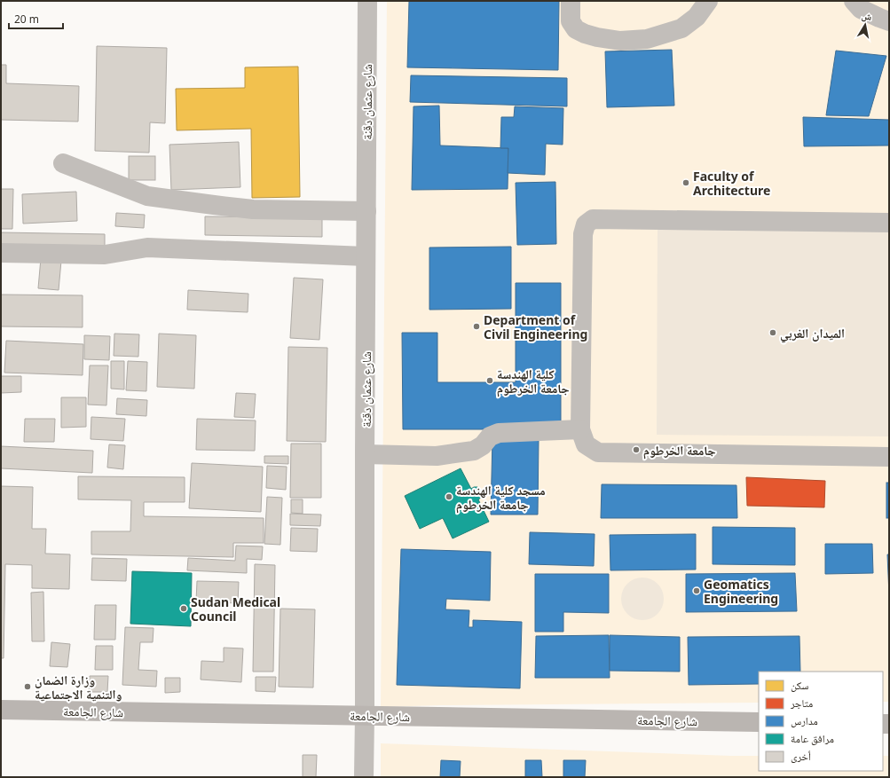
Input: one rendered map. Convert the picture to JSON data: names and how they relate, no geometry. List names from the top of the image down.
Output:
{
  "streets": {
    "main road": ["شارع الجامعة"],
    "street": ["شارع عثمان دقنة"]
  },
  "crossings": [
    ["شارع عثمان دقنة", "شارع الجامعة"]
  ],
  "places": [
    "Faculty of Architecture",
    "Department of Civil Engineering",
    "الميدان الغربي",
    "كلية الهندسة جامعة الخرطوم",
    "جامعة الخرطوم",
    "مسجد كلية الهندسة جامعة الخرطوم",
    "Geomatics Engineering",
    "Sudan Medical Council",
    "وزارة الضمان والتنمية الاجتماعية"
  ],
  "legend": [
    "سكن",
    "متاجر",
    "مدارس",
    "مرافق عامة",
    "أخرى"
  ],
  "scale_bar": "20 m",
  "north": "top"
}
